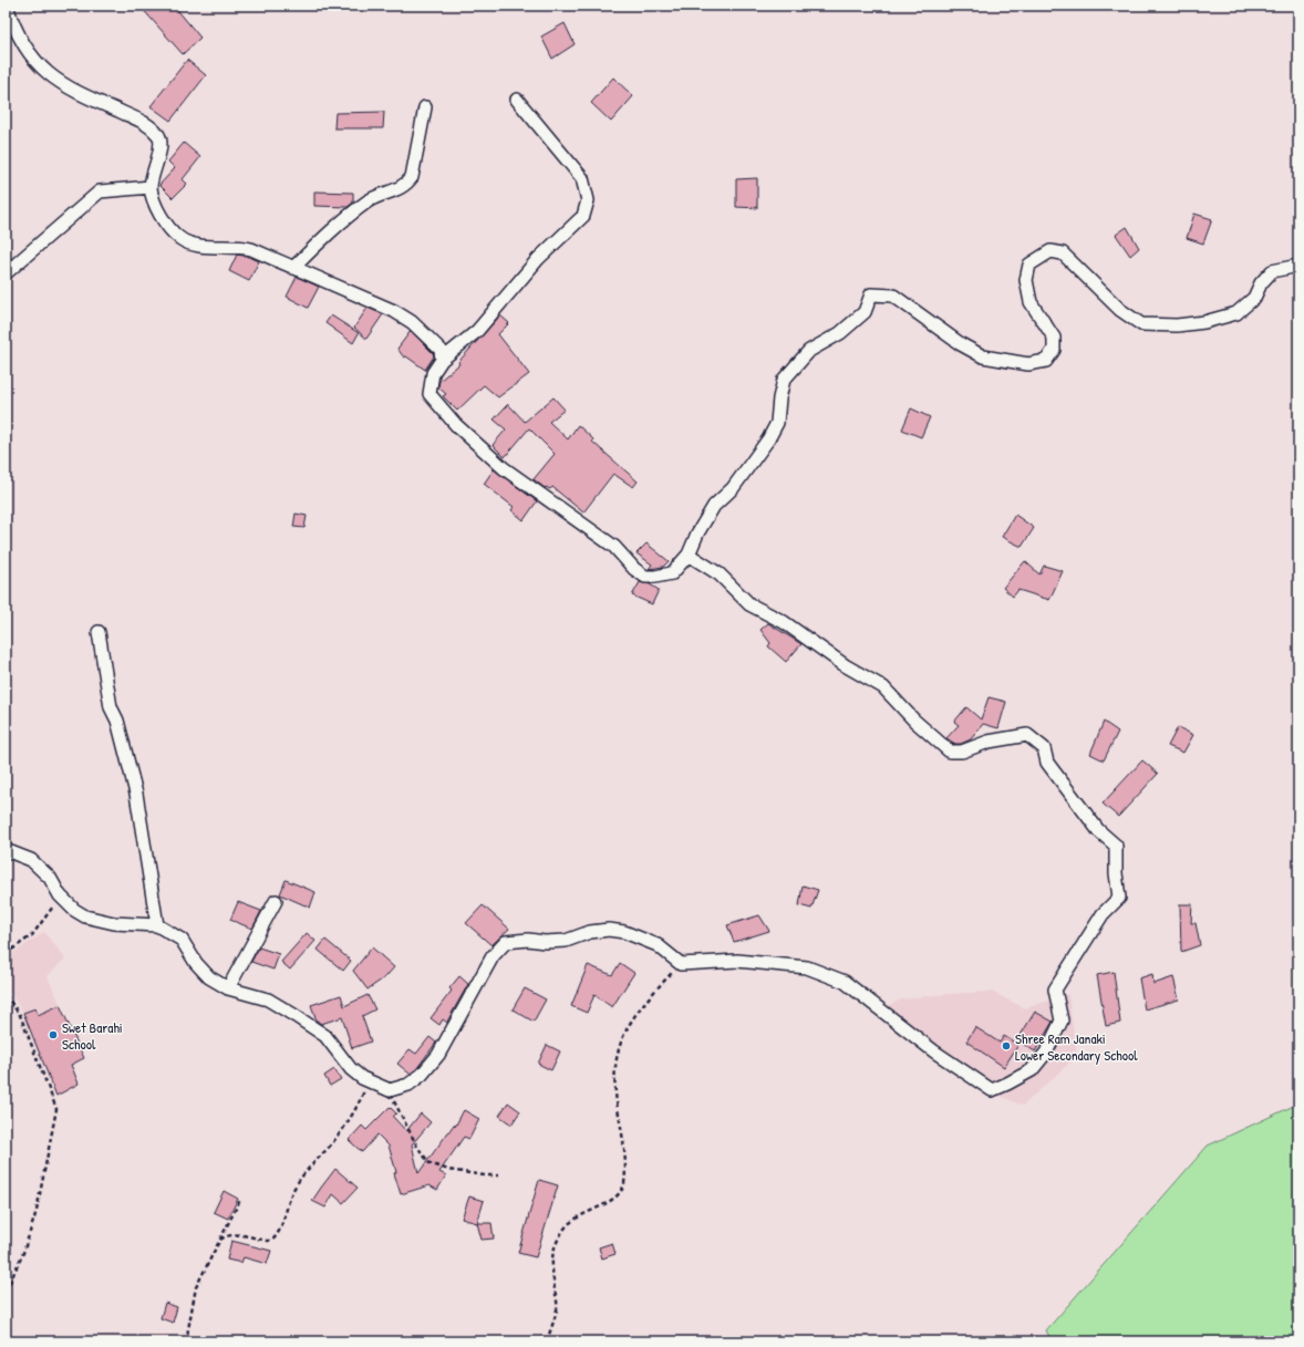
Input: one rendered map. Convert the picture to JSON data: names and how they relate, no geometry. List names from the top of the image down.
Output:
{
  "places": ["Swet Barahi School", "Shree Ram Janaki Lower Secondary School"]
}
